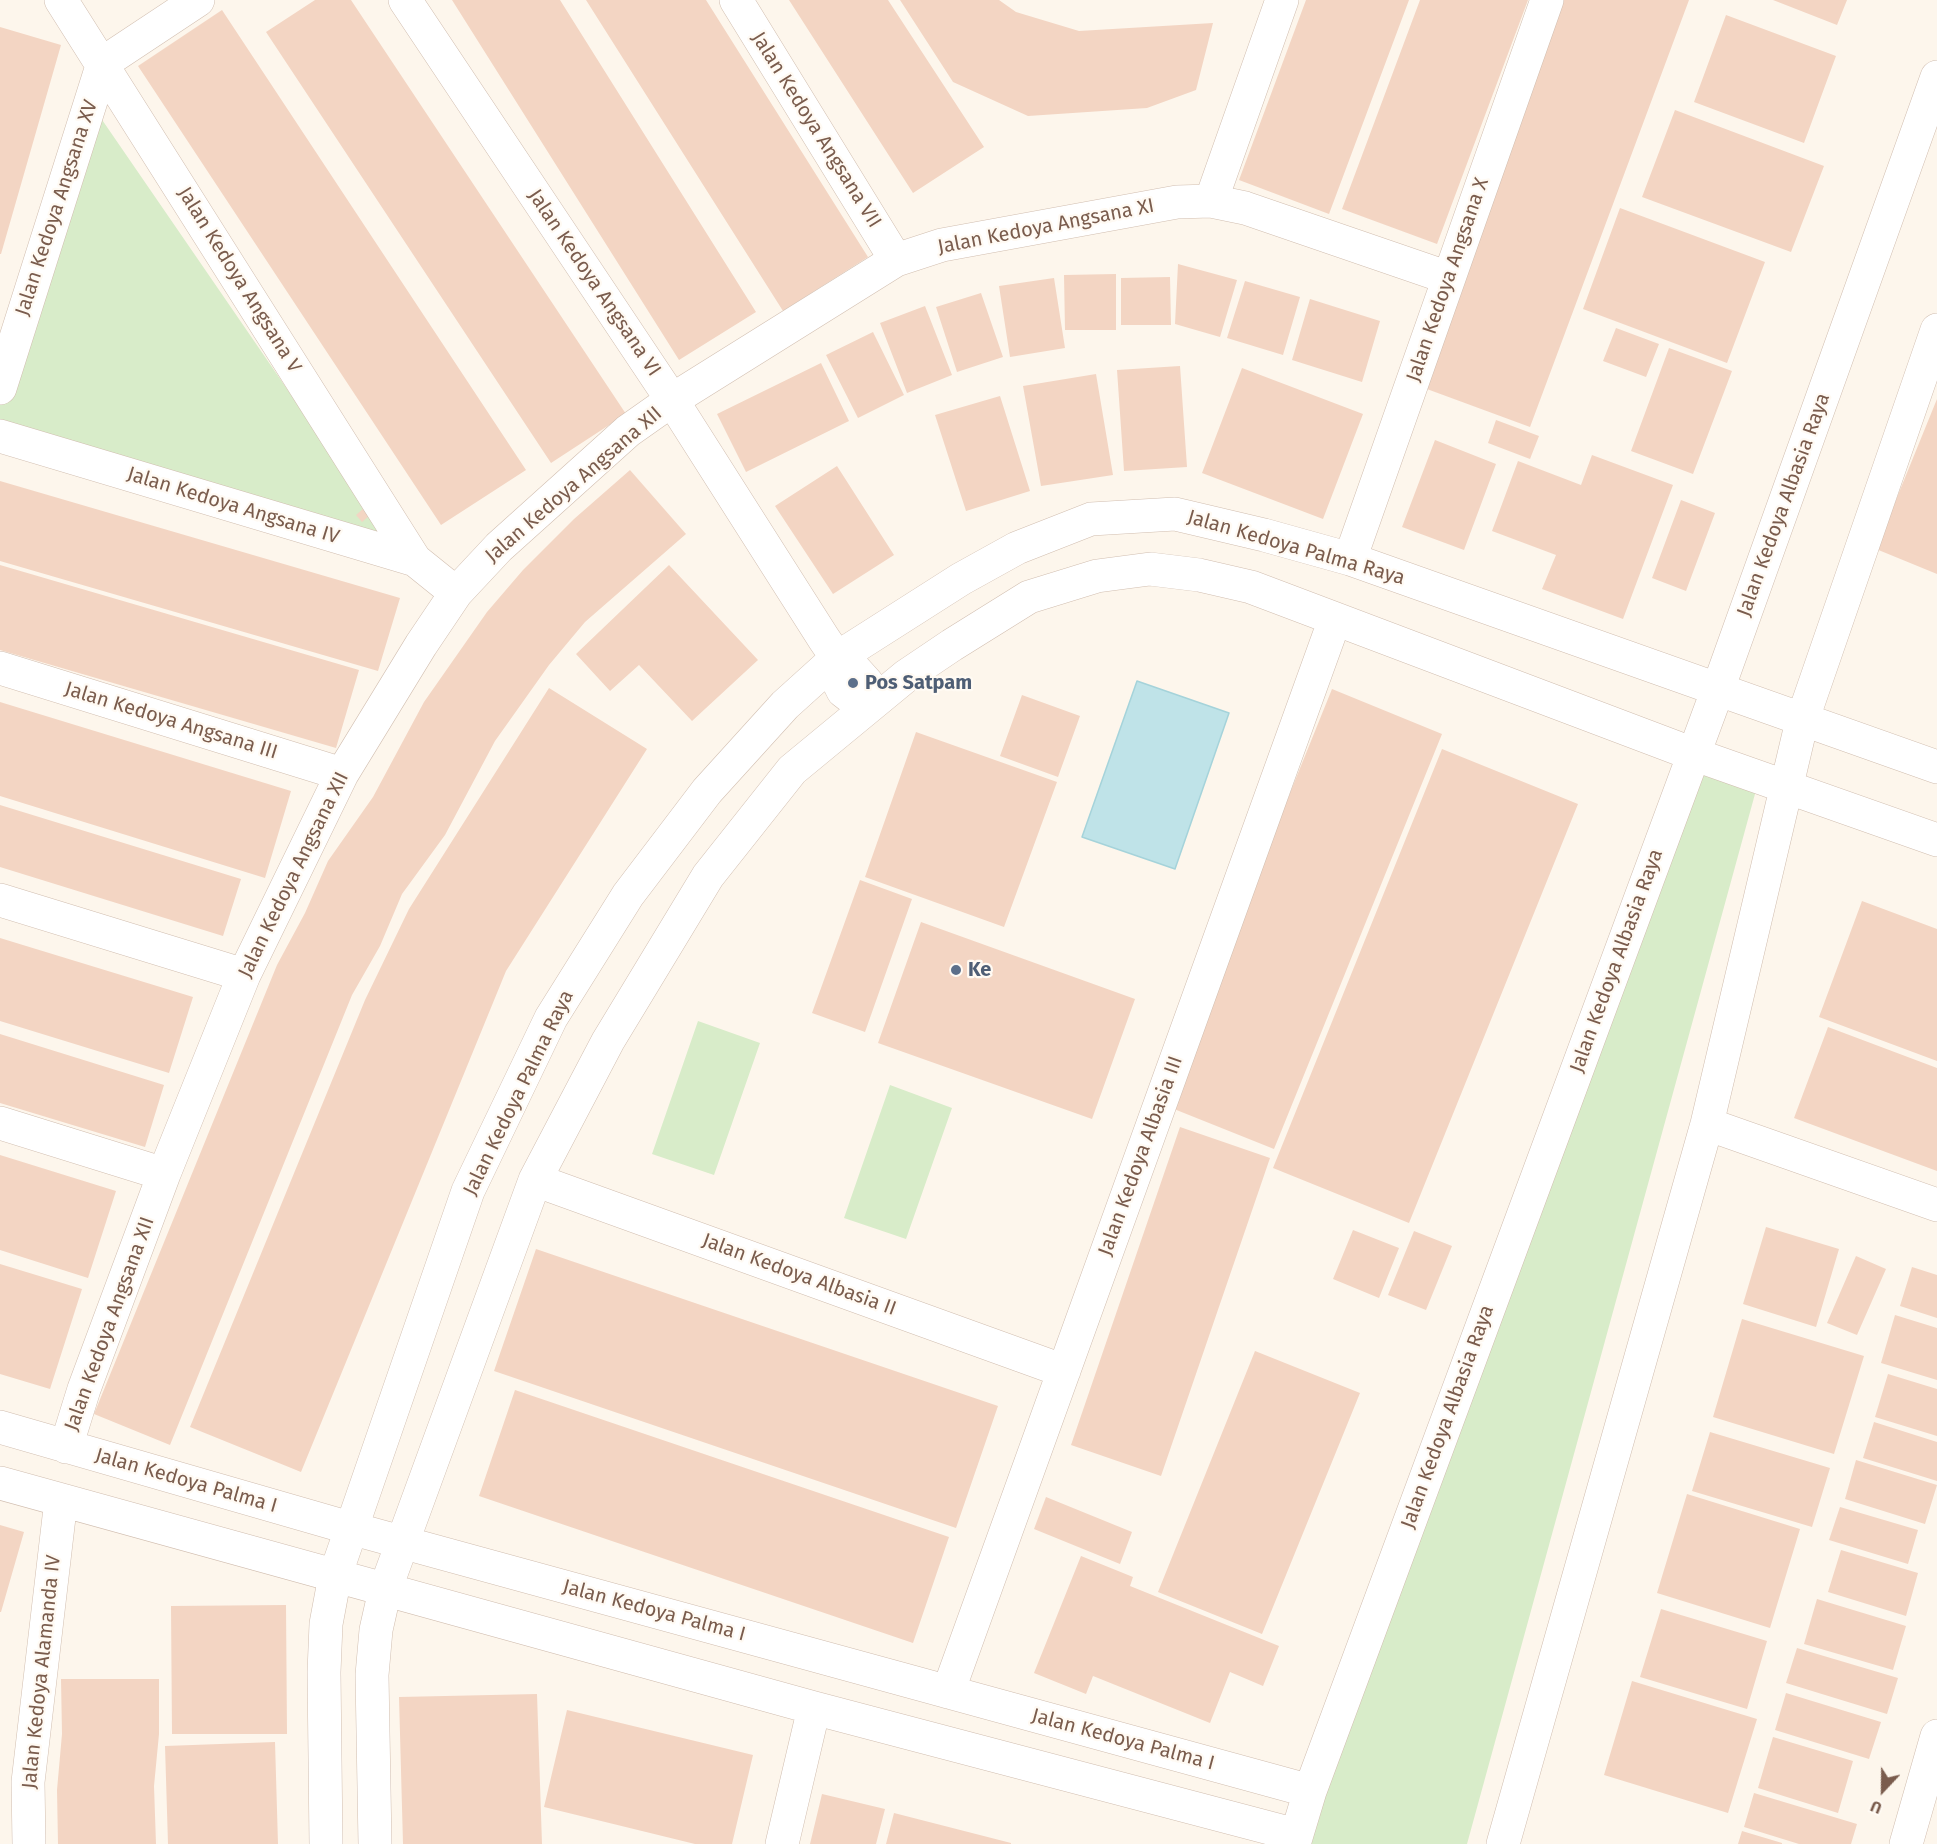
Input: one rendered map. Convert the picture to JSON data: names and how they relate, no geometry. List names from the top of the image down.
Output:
{
  "streets": {
    "street": [
      "Jalan Kedoya Angsana VII",
      "Jalan Kedoya Angsana XV",
      "Jalan Kedoya Angsana XI",
      "Jalan Kedoya Angsana V",
      "Jalan Kedoya Angsana X",
      "Jalan Kedoya Angsana VI",
      "Jalan Kedoya Angsana XII",
      "Jalan Kedoya Albasia Raya",
      "Jalan Kedoya Angsana IV",
      "Jalan Kedoya Palma Raya",
      "Jalan Kedoya Angsana III",
      "Jalan Kedoya Albasia III",
      "Jalan Kedoya Albasia II",
      "Jalan Kedoya Palma I",
      "Jalan Kedoya Alamanda IV"
    ]
  },
  "crossings": [
    ["Jalan Kedoya Angsana VII", "Jalan Kedoya Angsana XI"],
    ["Jalan Kedoya Angsana XV", "Jalan Kedoya Angsana V"],
    ["Jalan Kedoya Angsana XI", "Jalan Kedoya Angsana X"],
    ["Jalan Kedoya Angsana XI", "Jalan Kedoya Angsana VI"],
    ["Jalan Kedoya Angsana XI", "Jalan Kedoya Angsana XII"],
    ["Jalan Kedoya Angsana V", "Jalan Kedoya Angsana IV"],
    ["Jalan Kedoya Angsana X", "Jalan Kedoya Palma Raya"],
    ["Jalan Kedoya Angsana VI", "Jalan Kedoya Angsana XII"],
    ["Jalan Kedoya Angsana VI", "Jalan Kedoya Palma Raya"],
    ["Jalan Kedoya Angsana XII", "Jalan Kedoya Angsana IV"],
    ["Jalan Kedoya Angsana XII", "Jalan Kedoya Angsana III"],
    ["Jalan Kedoya Angsana XII", "Jalan Kedoya Palma I"],
    ["Jalan Kedoya Albasia Raya", "Jalan Kedoya Palma Raya"],
    ["Jalan Kedoya Albasia Raya", "Jalan Kedoya Palma I"],
    ["Jalan Kedoya Palma Raya", "Jalan Kedoya Palma I"],
    ["Jalan Kedoya Albasia III", "Jalan Kedoya Albasia II"],
    ["Jalan Kedoya Albasia III", "Jalan Kedoya Palma I"]
  ],
  "places": ["Pos Satpam", "Ke"],
  "north": "bottom"
}
